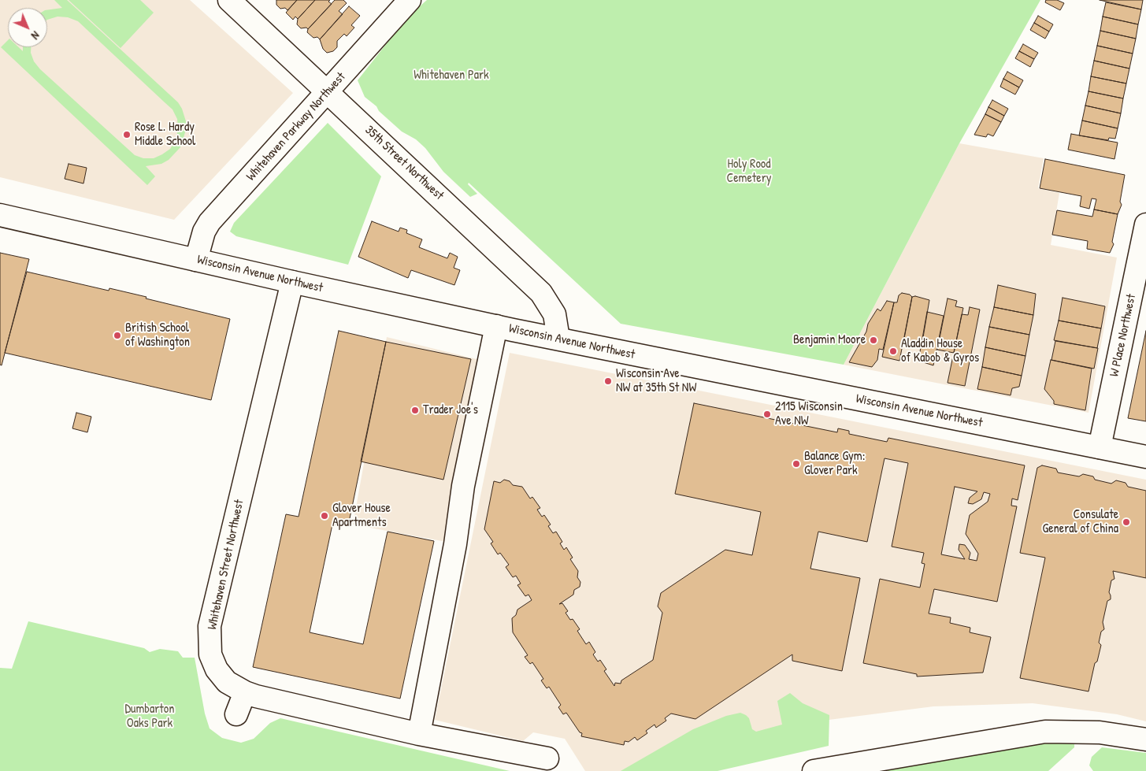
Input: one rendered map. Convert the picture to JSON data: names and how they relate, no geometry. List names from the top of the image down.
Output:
{
  "streets": {
    "street": [
      "Whitehaven Parkway Northwest",
      "35th Street Northwest",
      "Wisconsin Avenue Northwest",
      "W Place Northwest",
      "Whitehaven Street Northwest"
    ]
  },
  "crossings": [
    ["Whitehaven Parkway Northwest", "35th Street Northwest"],
    ["Whitehaven Parkway Northwest", "Wisconsin Avenue Northwest"],
    ["35th Street Northwest", "Wisconsin Avenue Northwest"],
    ["Wisconsin Avenue Northwest", "W Place Northwest"],
    ["Wisconsin Avenue Northwest", "Whitehaven Street Northwest"]
  ],
  "parks": ["Whitehaven Park", "Holy Rood Cemetery", "Dumbarton Oaks Park"],
  "places": [
    "Rose L. Hardy Middle School",
    "British School of Washington",
    "Benjamin Moore",
    "Aladdin House of Kabob & Gyros",
    "Wisconsin Ave NW at 35th St NW",
    "Trader Joe's",
    "2115 Wisconsin Ave NW",
    "Balance Gym: Glover Park",
    "Glover House Apartments",
    "Consulate General of China"
  ],
  "north": "bottom right"
}
